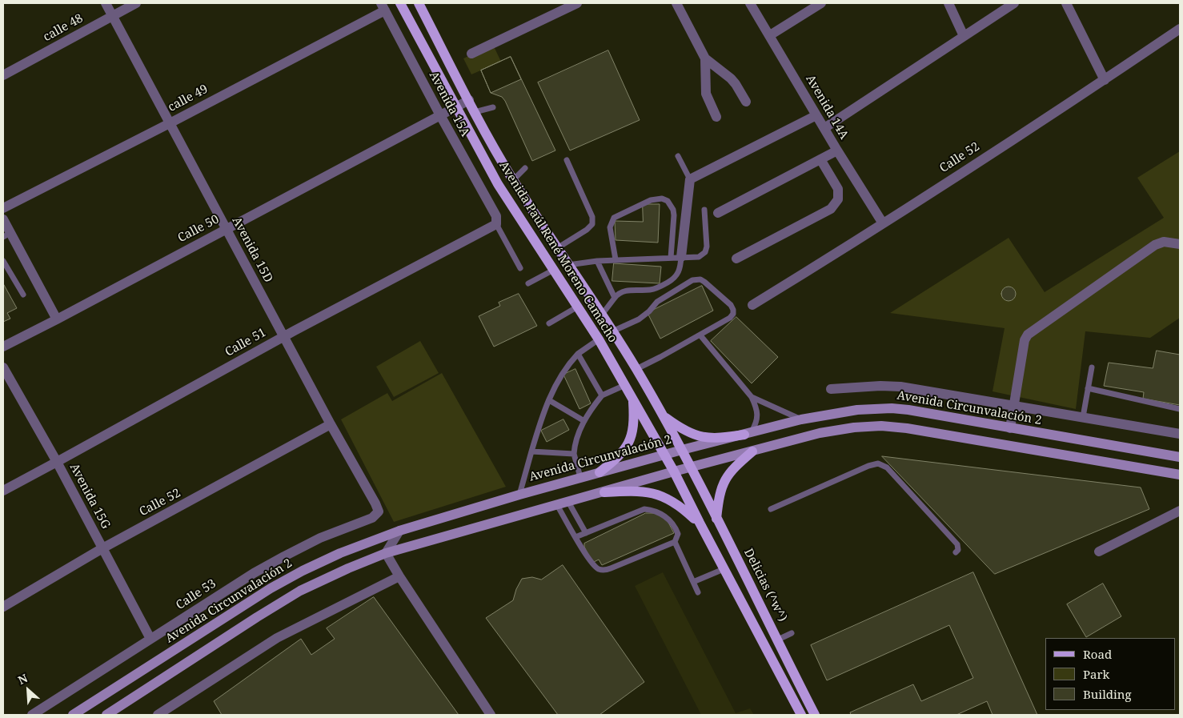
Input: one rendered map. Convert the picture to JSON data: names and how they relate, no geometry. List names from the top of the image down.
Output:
{
  "streets": {
    "main road": ["Avenida Paúl René Moreno Camacho", "Avenida Circunvalación 2", "Delicias (^w^)"],
    "street": [
      "calle 48",
      "calle 49",
      "Avenida 15A",
      "Avenida 14A",
      "Calle 52",
      "Calle 50",
      "Avenida 15D",
      "Calle 51",
      "Avenida 15G",
      "Calle 53"
    ]
  },
  "crossings": [
    ["calle 48", "Avenida 15D"],
    ["calle 49", "Avenida 15A"],
    ["calle 49", "Avenida 15D"],
    ["Avenida 15A", "Calle 50"],
    ["Avenida 15A", "Calle 51"],
    ["Avenida 14A", "Calle 52"],
    ["Calle 52", "Avenida 15D"],
    ["Calle 52", "Avenida 15G"],
    ["Calle 50", "Avenida 15D"],
    ["Calle 50", "Avenida Paúl René Moreno Camacho"],
    ["Avenida 15D", "Calle 51"],
    ["Avenida 15D", "Calle 53"],
    ["Avenida Paúl René Moreno Camacho", "Avenida Circunvalación 2"],
    ["Avenida Paúl René Moreno Camacho", "Delicias (^w^)"],
    ["Calle 51", "Avenida 15G"],
    ["Avenida 15G", "Calle 53"]
  ],
  "legend": ["Road", "Park", "Building"],
  "north": "top left"
}
